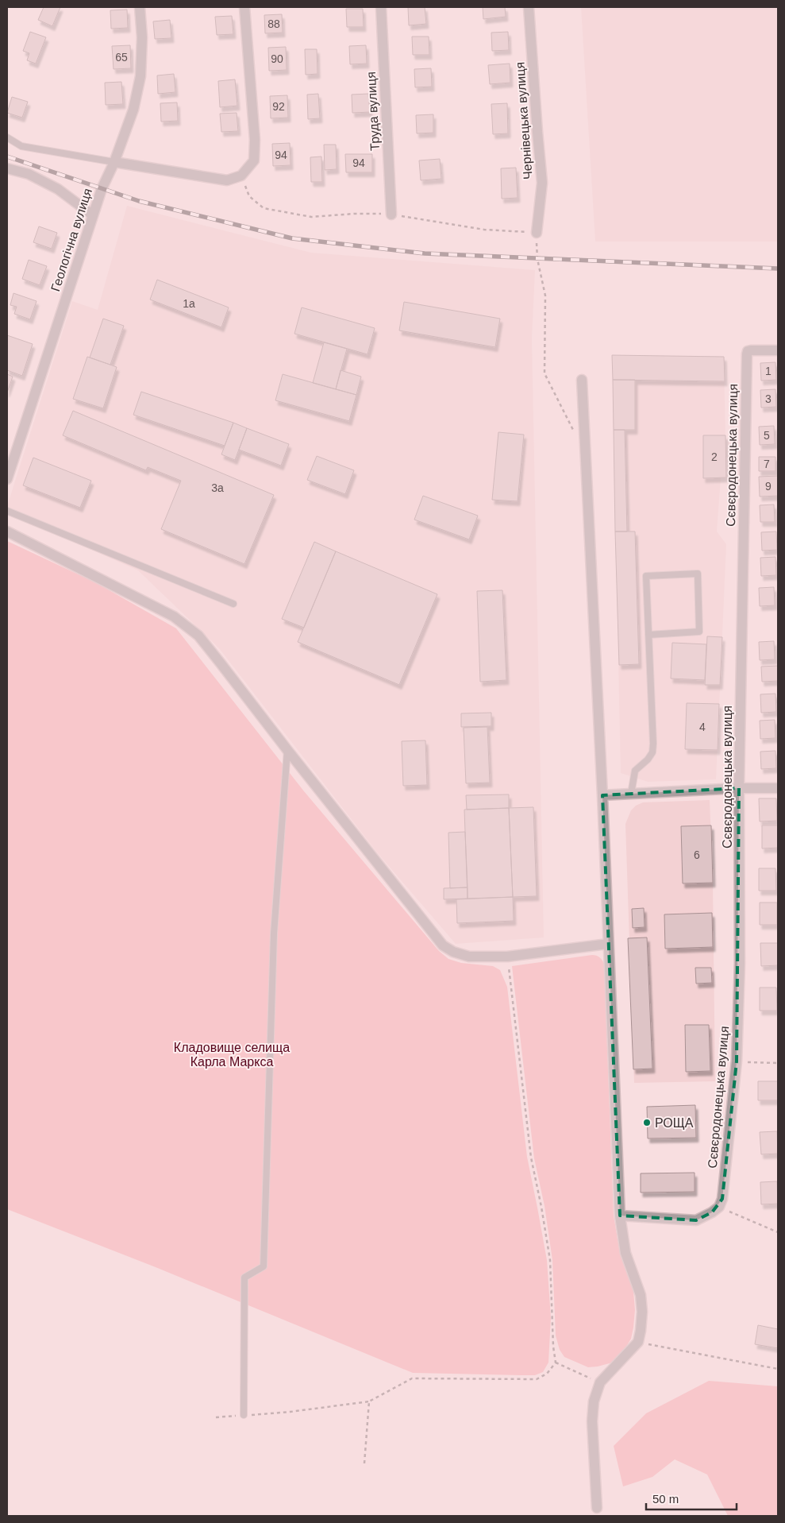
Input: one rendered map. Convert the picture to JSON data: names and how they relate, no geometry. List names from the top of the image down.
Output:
{
  "streets": {
    "street": [
      "Труда вулиця",
      "Чернівецька вулиця",
      "Геологічна вулиця",
      "Сєвєродонецька вулиця"
    ]
  },
  "parks": ["Кладовище селища Карла Маркса"],
  "places": ["РОЩА"],
  "house_numbers": [
    "88",
    "65",
    "90",
    "92",
    "94",
    "94",
    "1а",
    "1",
    "3",
    "5",
    "2",
    "7",
    "9",
    "3а",
    "4",
    "6"
  ],
  "scale_bar": "50 m"
}
